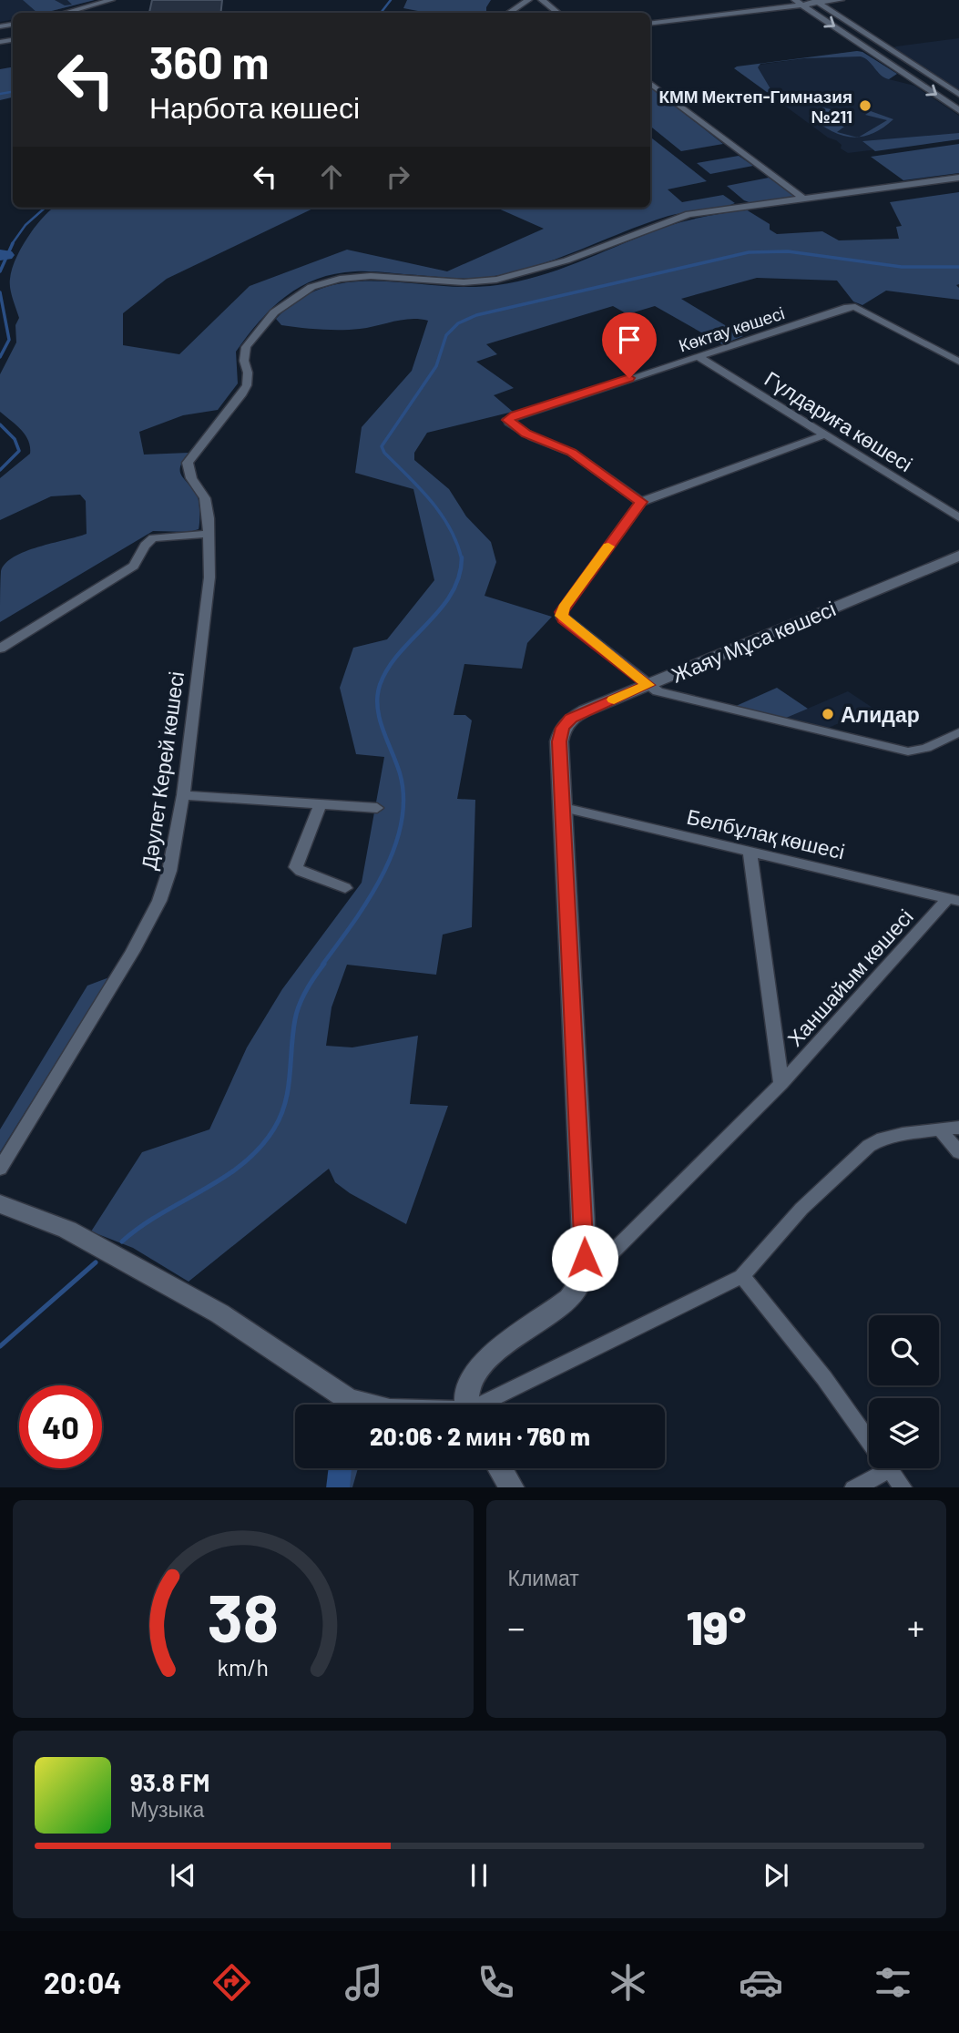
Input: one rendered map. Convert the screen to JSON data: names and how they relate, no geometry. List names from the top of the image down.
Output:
{
  "streets": {
    "street": [
      "Көктау көшесі",
      "Гүлдариға көшесі",
      "Жаяу Мұса көшесі",
      "Дәулет Керей көшесі",
      "Белбұлақ көшесі",
      "Ханшайым көшесі"
    ]
  },
  "crossings": [
    ["Көктау көшесі", "Гүлдариға көшесі"],
    ["Жаяу Мұса көшесі", "Белбұлақ көшесі"],
    ["Жаяу Мұса көшесі", "Ханшайым көшесі"],
    ["Белбұлақ көшесі", "Ханшайым көшесі"]
  ],
  "places": ["КММ Мектеп-Гимназия №211", "Алидар"],
  "page": {
    "turn": ["360 m", "Нарбота көшесі"],
    "limit": "40",
    "trip": "20:06 · 2 мин · 760 m",
    "tile": "Климат",
    "heat": ["−", "19°", "+"],
    "song": ["93.8 FM", "Музыка"],
    "tabs": "20:04",
    "gauge": ["38", "km/h"]
  }
}
